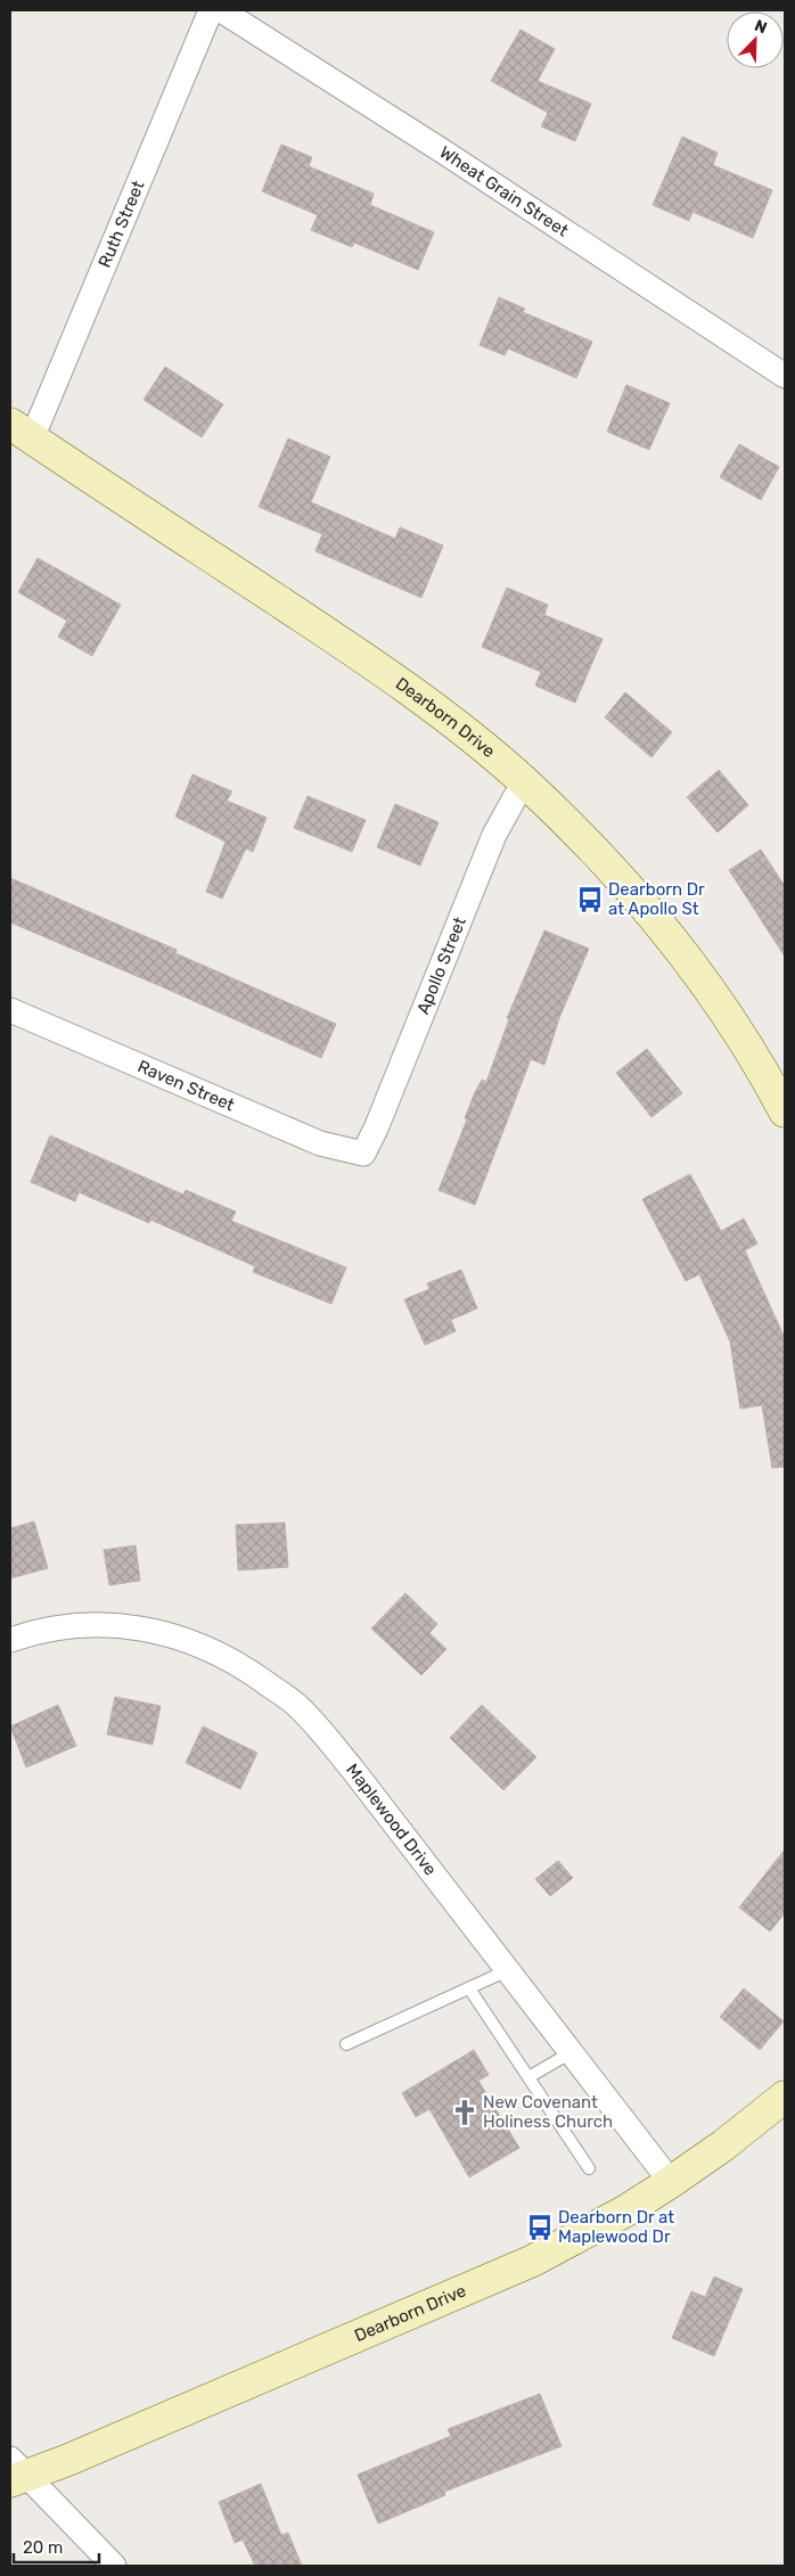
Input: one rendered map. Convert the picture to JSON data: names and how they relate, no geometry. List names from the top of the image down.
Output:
{
  "streets": {
    "street": [
      "Wheat Grain Street",
      "Ruth Street",
      "Dearborn Drive",
      "Apollo Street",
      "Raven Street",
      "Maplewood Drive"
    ]
  },
  "crossings": [
    ["Ruth Street", "Dearborn Drive"],
    ["Dearborn Drive", "Apollo Street"],
    ["Dearborn Drive", "Maplewood Drive"],
    ["Apollo Street", "Raven Street"]
  ],
  "places": {
    "bus stop": ["Dearborn Dr at Apollo St", "Dearborn Dr at Maplewood Dr"],
    "church": ["New Covenant Holiness Church"]
  },
  "scale_bar": "20 m",
  "north": "top right"
}
